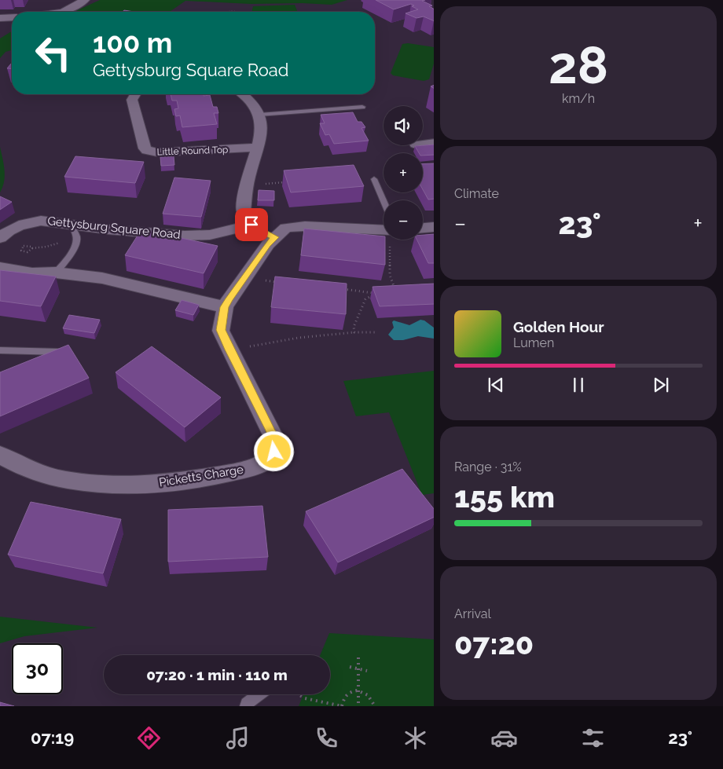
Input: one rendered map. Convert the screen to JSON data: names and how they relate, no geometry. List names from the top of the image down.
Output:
{
  "streets": {
    "street": ["Little Round Top", "Gettysburg Square Road", "Picketts Charge"]
  },
  "page": {
    "tile": [
      ["28", "km/h"],
      "Climate",
      ["Range · 31%", "155 km"],
      ["Arrival", "07:20"]
    ],
    "turn": ["100 m", "Gettysburg Square Road"],
    "map_buttons": ["+", "−"],
    "heat": ["−", "23°", "+"],
    "song": ["Golden Hour", "Lumen"],
    "limit": "30",
    "trip": "07:20 · 1 min · 110 m",
    "tabs": ["07:19", "23°"]
  }
}
